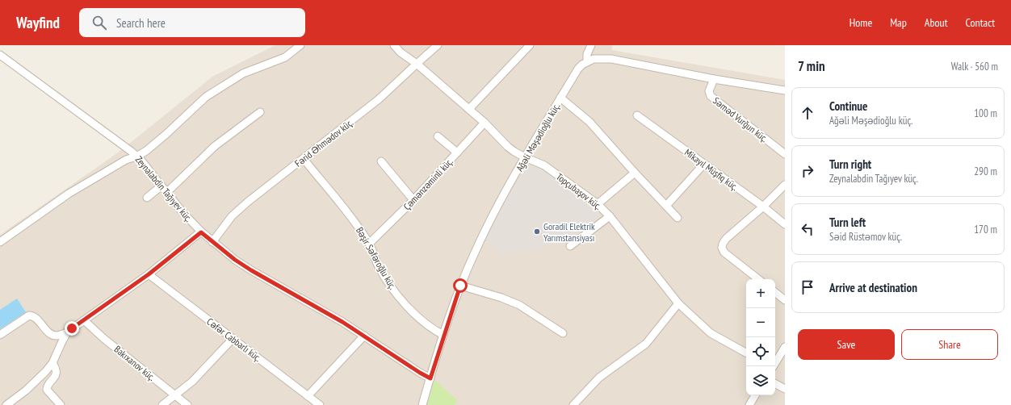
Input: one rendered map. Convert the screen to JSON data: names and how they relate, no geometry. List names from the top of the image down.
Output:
{
  "streets": {
    "street": [
      "Səməd Vurğun küç.",
      "Ağəli Məşədioğlu küç.",
      "Fərid Əhmədov küç.",
      "Mikayıl Müşfiq küç.",
      "Çəmənzəminli küç.",
      "Zeynalabdin Tağıyev küç.",
      "Topçubaşov küç.",
      "Bəşir Səfəroğlu küç.",
      "Cəfər Cabbarlı küç.",
      "Bakıxanov küç."
    ]
  },
  "crossings": [
    ["Ağəli Məşədioğlu küç.", "Zeynalabdin Tağıyev küç."],
    ["Ağəli Məşədioğlu küç.", "Topçubaşov küç."],
    ["Ağəli Məşədioğlu küç.", "Bəşir Səfəroğlu küç."],
    ["Fərid Əhmədov küç.", "Zeynalabdin Tağıyev küç."],
    ["Fərid Əhmədov küç.", "Topçubaşov küç."],
    ["Fərid Əhmədov küç.", "Bəşir Səfəroğlu küç."],
    ["Çəmənzəminli küç.", "Topçubaşov küç."],
    ["Çəmənzəminli küç.", "Bəşir Səfəroğlu küç."]
  ],
  "places": ["Goradil Elektrik Yarımstansiyası"],
  "page": {
    "header": "Wayfind",
    "search": "Search here",
    "nav": [
      "Home",
      "Map",
      "About",
      "Contact"
    ],
    "heading": ["7 min", "Walk · 560 m"],
    "list": [
      ["Continue", "Ağəli Məşədioğlu küç.", "100 m"],
      ["Turn right", "Zeynalabdin Tağıyev küç.", "290 m"],
      ["Turn left", "Səid Rüstəmov küç.", "170 m"],
      "Arrive at destination"
    ],
    "map_buttons": ["+", "−"],
    "buttons": ["Save", "Share"]
  }
}
